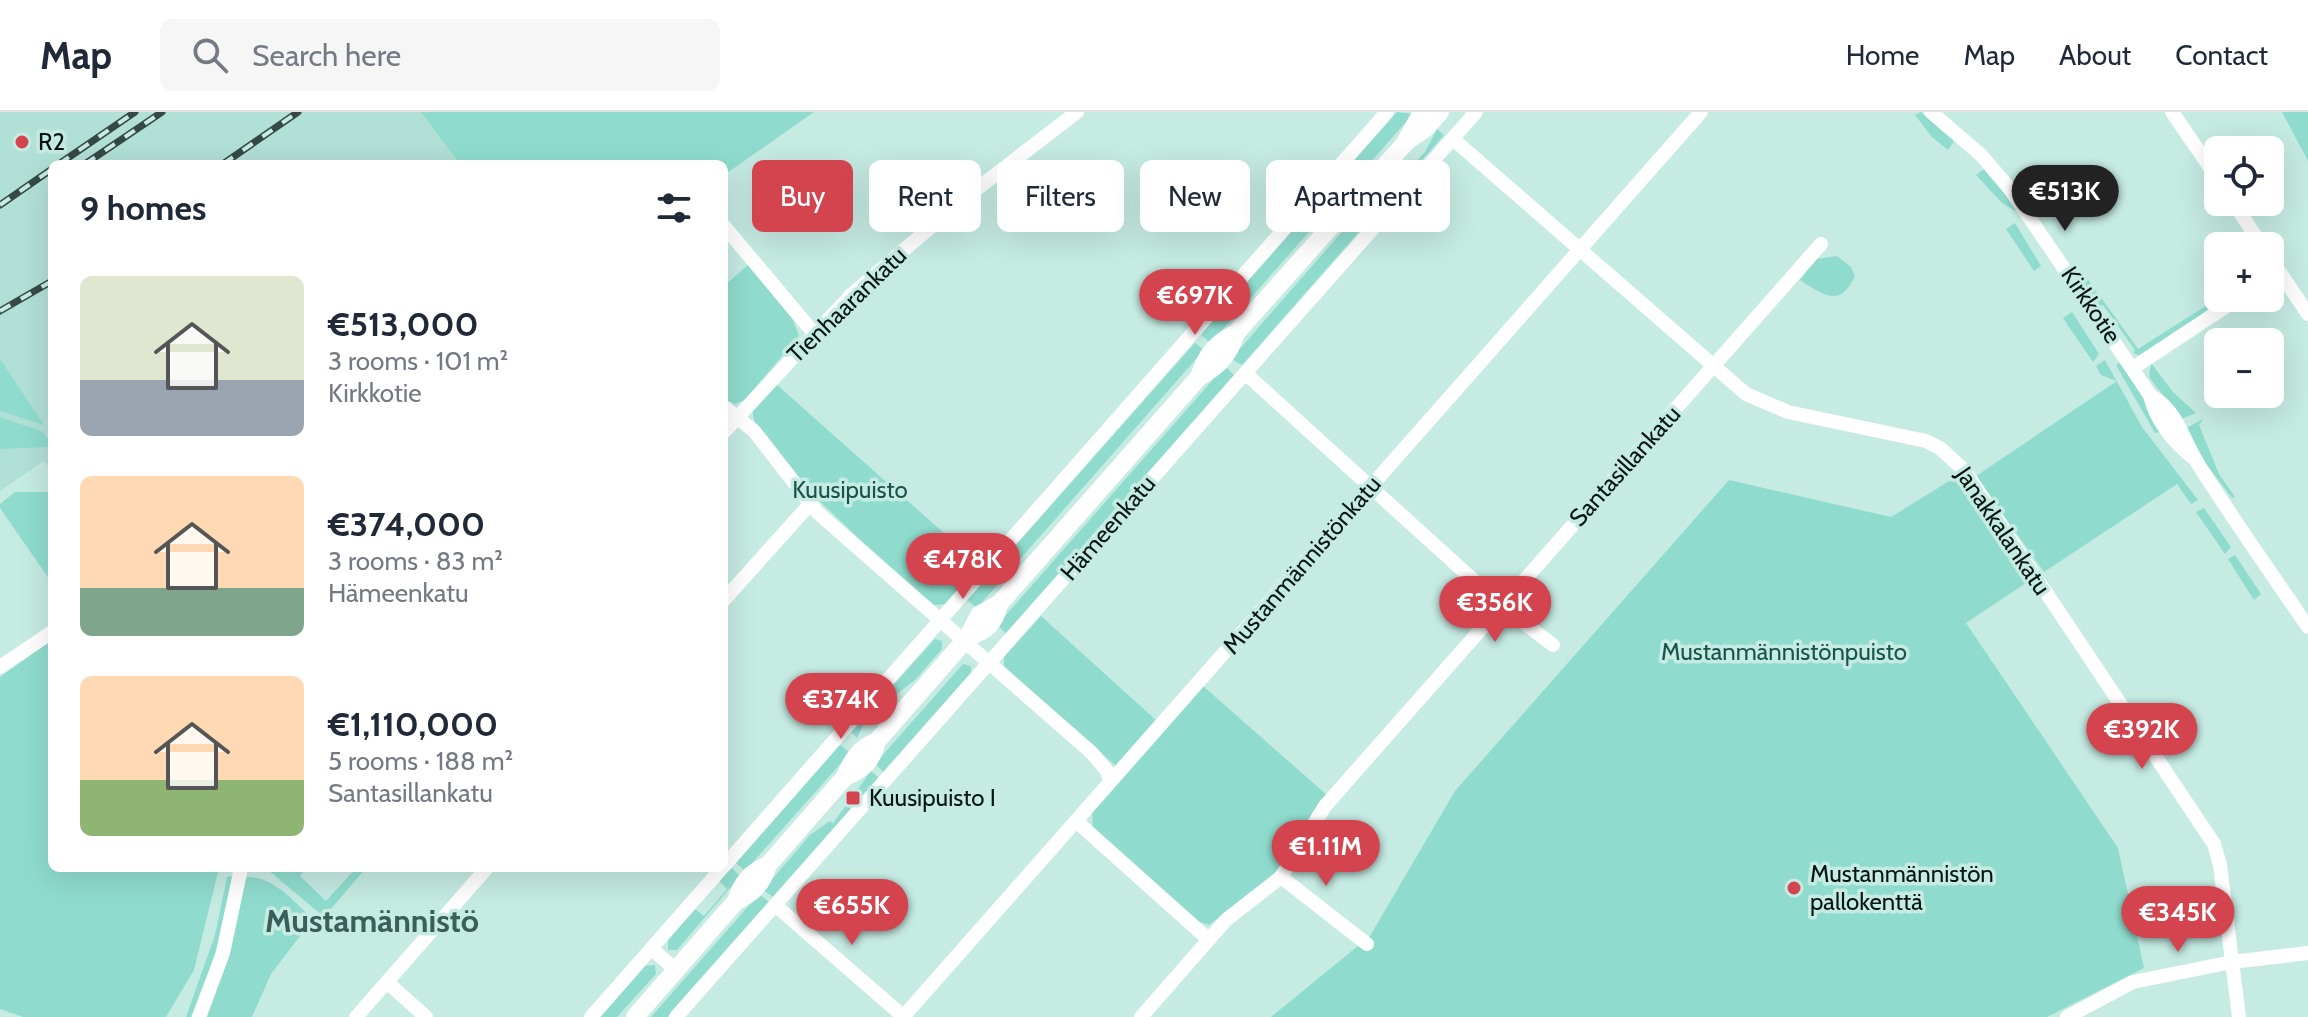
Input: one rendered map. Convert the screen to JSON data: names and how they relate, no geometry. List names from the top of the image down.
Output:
{
  "streets": {
    "main road": ["Hämeenkatu"],
    "street": [
      "Tienhaarankatu",
      "Kirkkotie",
      "Santasillankatu",
      "Janakkalankatu",
      "Mustanmännistönkatu"
    ]
  },
  "crossings": [
    ["Santasillankatu", "Janakkalankatu"],
    ["Hämeenkatu", "Janakkalankatu"],
    ["Janakkalankatu", "Mustanmännistönkatu"]
  ],
  "districts": ["Mustamännistö"],
  "parks": ["Kuusipuisto", "Mustanmännistönpuisto"],
  "places": {
    "other": ["R2", "Mustanmännistön pallokenttä"],
    "transit": ["Kuusipuisto I"]
  },
  "page": {
    "header": "Map",
    "search": "Search here",
    "nav": [
      "Home",
      "Map",
      "About",
      "Contact"
    ],
    "map_buttons": ["+", "−"],
    "chip": [
      "Buy",
      "Rent",
      "Filters",
      "New",
      "Apartment"
    ],
    "heading": "9 homes",
    "price": [
      "€513K",
      "€697K",
      "€478K",
      "€356K",
      "€374K",
      "€392K",
      "€1.11M",
      "€655K",
      "€345K"
    ],
    "list": [
      {
        "name": "€513,000",
        "note": "3 rooms · 101 m² · Kirkkotie"
      },
      {
        "name": "€374,000",
        "note": "3 rooms · 83 m² · Hämeenkatu"
      },
      {
        "name": "€1,110,000",
        "note": "5 rooms · 188 m² · Santasillankatu"
      }
    ]
  }
}
